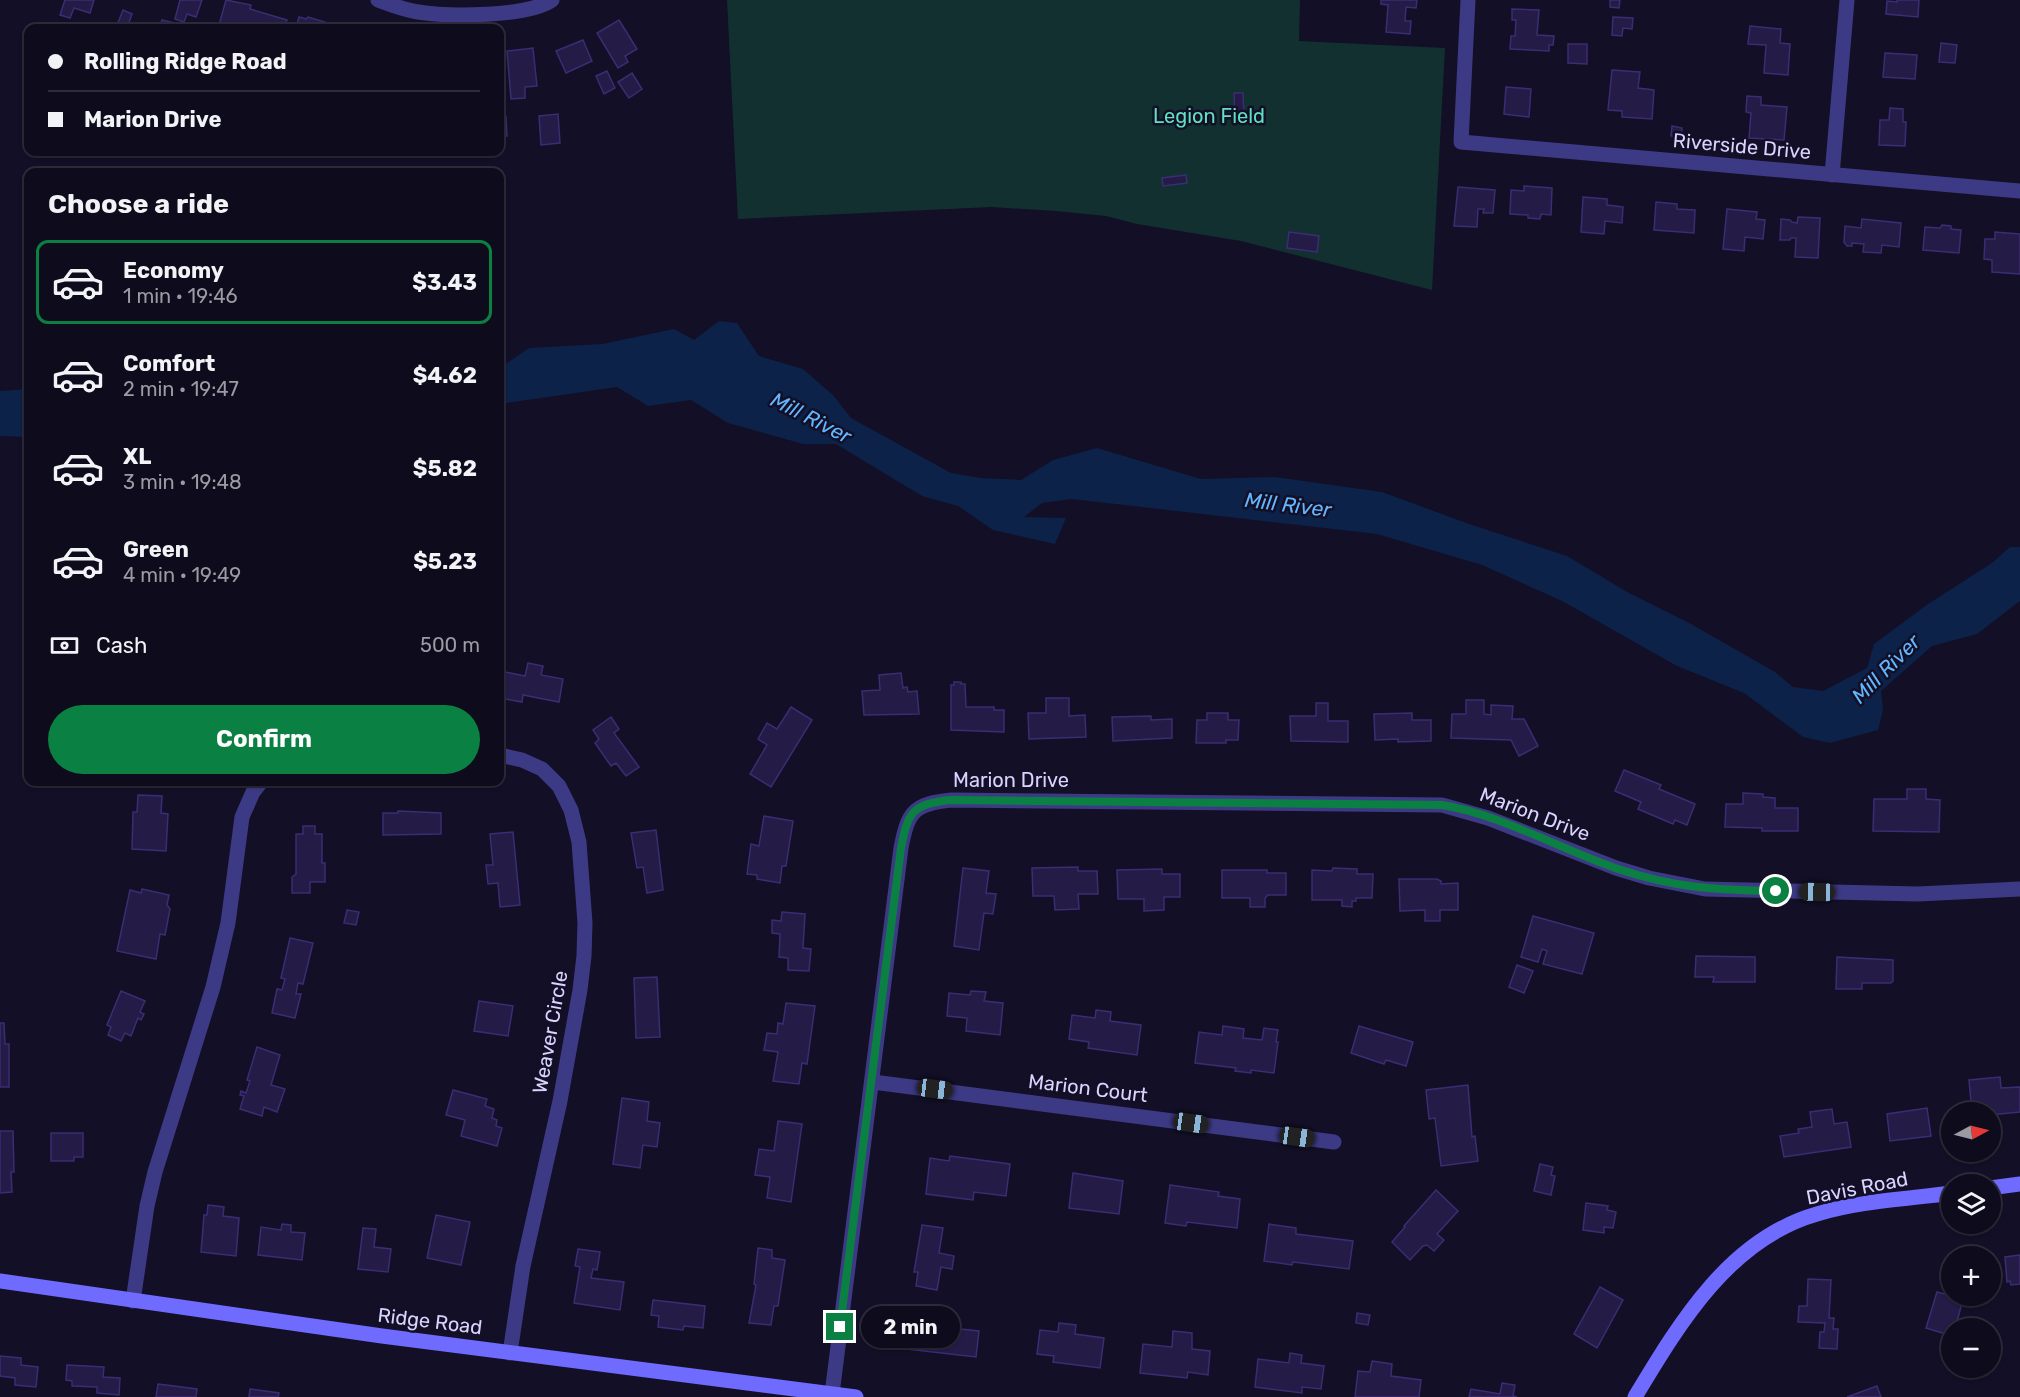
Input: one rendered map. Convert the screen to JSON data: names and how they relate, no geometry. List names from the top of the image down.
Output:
{
  "streets": {
    "main road": ["Davis Road", "Ridge Road"],
    "street": [
      "Riverside Drive",
      "Marion Drive",
      "Weaver Circle",
      "Marion Court"
    ]
  },
  "crossings": [
    ["Marion Drive", "Marion Court"],
    ["Marion Drive", "Ridge Road"],
    ["Weaver Circle", "Ridge Road"]
  ],
  "water": ["Mill River"],
  "parks": ["Legion Field"],
  "north": "right",
  "page": {
    "banner": ["Rolling Ridge Road", "Marion Drive"],
    "heading": "Choose a ride",
    "list": [
      {
        "name": "Economy",
        "note": "1 min · 19:46",
        "value": "$3.43"
      },
      {
        "name": "Comfort",
        "note": "2 min · 19:47",
        "value": "$4.62"
      },
      {
        "name": "XL",
        "note": "3 min · 19:48",
        "value": "$5.82"
      },
      {
        "name": "Green",
        "note": "4 min · 19:49",
        "value": "$5.23"
      }
    ],
    "pay": ["Cash", "500 m"],
    "buttons": "Confirm",
    "map_buttons": ["+", "−"],
    "bubble": "2 min"
  }
}
